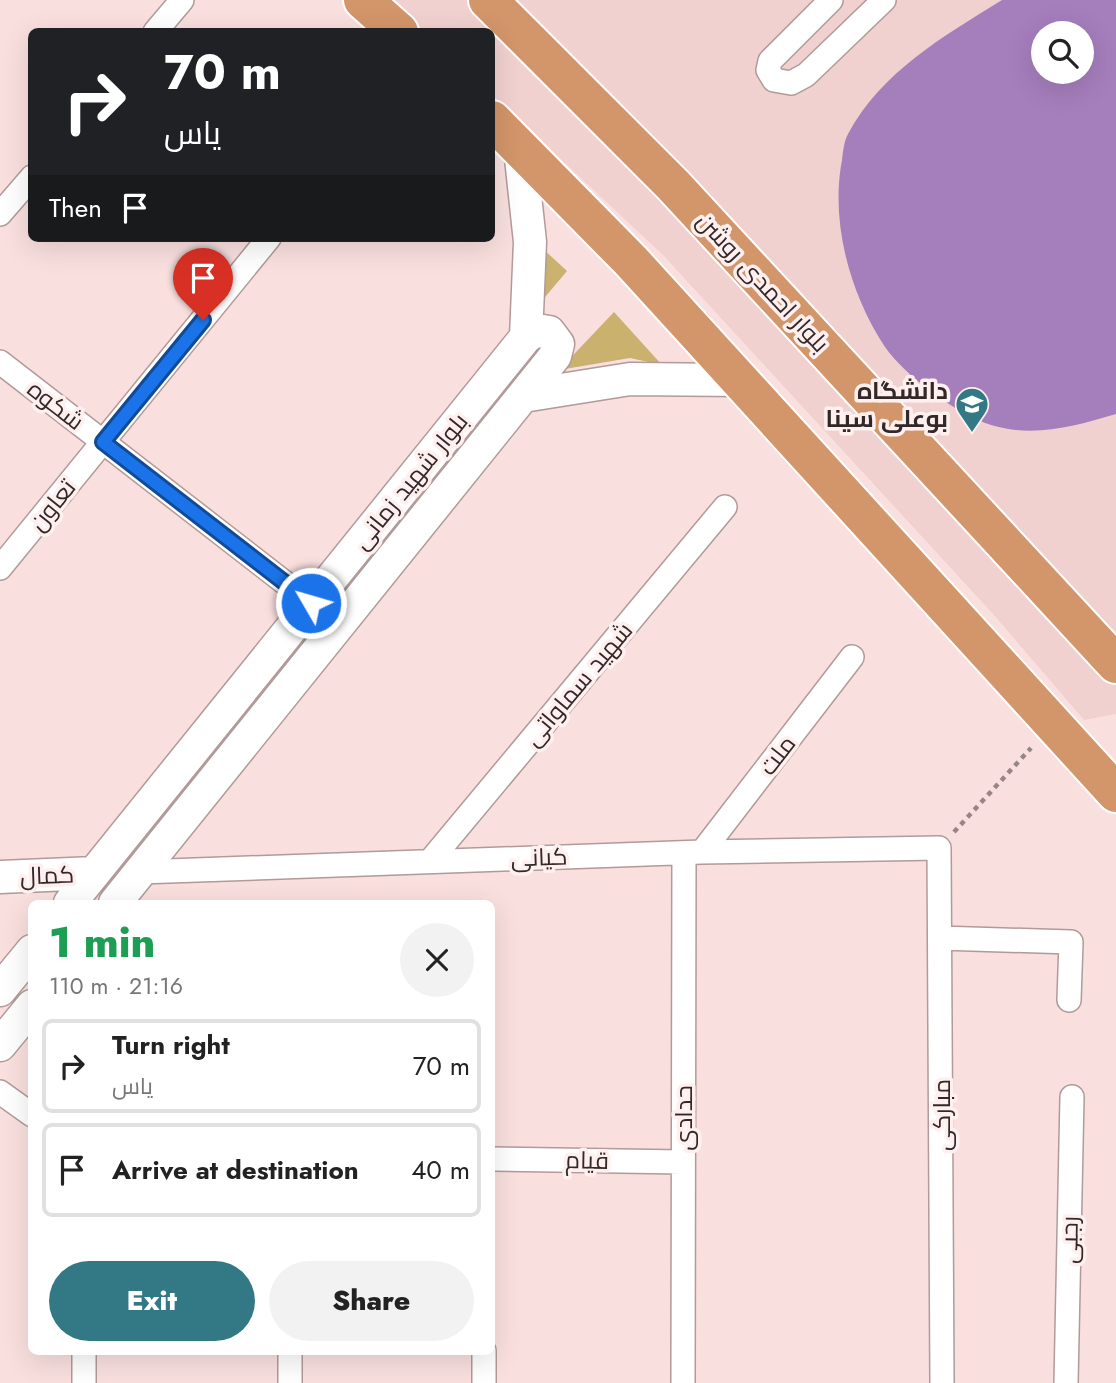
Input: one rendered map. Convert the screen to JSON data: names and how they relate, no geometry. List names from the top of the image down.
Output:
{
  "streets": {
    "highway": ["بلوار احمدی روشن"],
    "main road": ["بلوار شهید زمانی", "کمال"],
    "street": [
      "شکوه",
      "تعاون",
      "شهید سماواتی",
      "ملت",
      "کیانی",
      "مبارکی",
      "حدادی",
      "قیام",
      "رجبی"
    ]
  },
  "crossings": [
    ["شکوه", "بلوار شهید زمانی"],
    ["شکوه", "تعاون"],
    ["بلوار شهید زمانی", "کیانی"],
    ["بلوار شهید زمانی", "کمال"],
    ["شهید سماواتی", "کیانی"],
    ["ملت", "کیانی"],
    ["ملت", "حدادی"],
    ["کیانی", "مبارکی"],
    ["کیانی", "حدادی"],
    ["حدادی", "قیام"]
  ],
  "places": {
    "school or university": ["دانشگاه بوعلی سینا"]
  },
  "page": {
    "turn": ["70 m", "یاس"],
    "then": "Then",
    "heading": ["1 min", "110 m · 21:16"],
    "list": [
      {
        "name": "Turn right",
        "note": "یاس",
        "value": "70 m"
      },
      {
        "name": "Arrive at destination",
        "value": "40 m"
      }
    ],
    "buttons": ["Exit", "Share"]
  }
}
